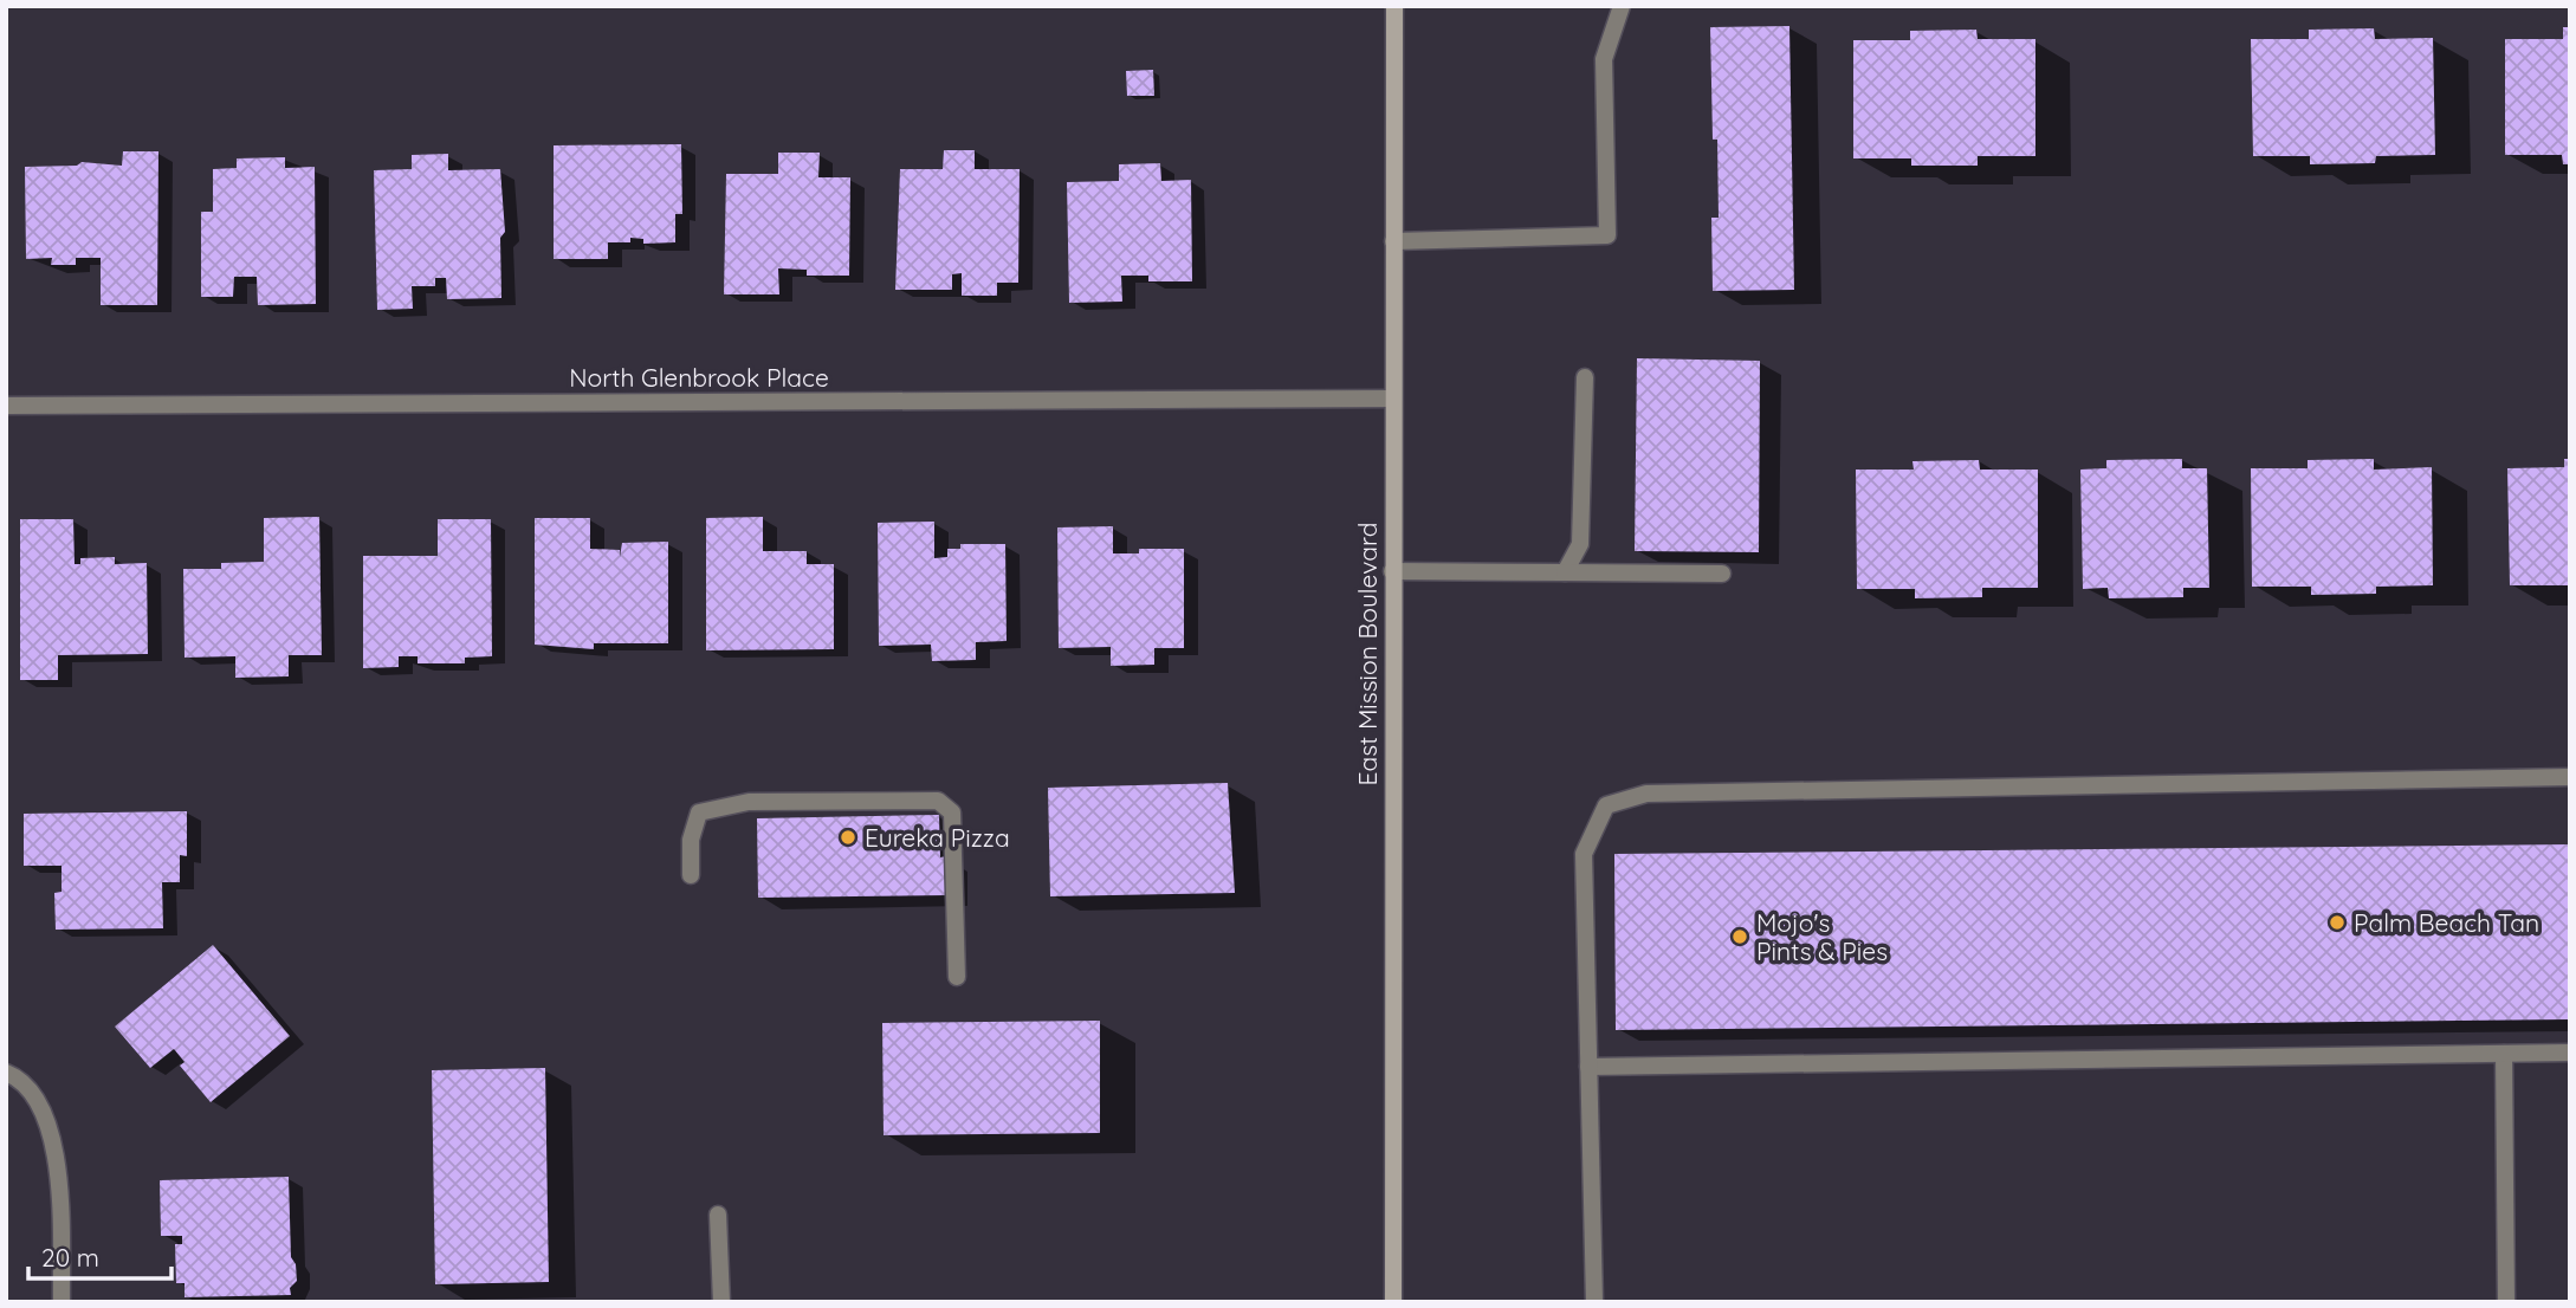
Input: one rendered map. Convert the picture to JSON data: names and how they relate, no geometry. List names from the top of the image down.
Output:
{
  "streets": {
    "main road": ["East Mission Boulevard"],
    "street": ["North Glenbrook Place"]
  },
  "crossings": [
    ["North Glenbrook Place", "East Mission Boulevard"]
  ],
  "places": ["Eureka Pizza", "Palm Beach Tan", "Mojo's Pints & Pies"],
  "scale_bar": "20 m"
}
